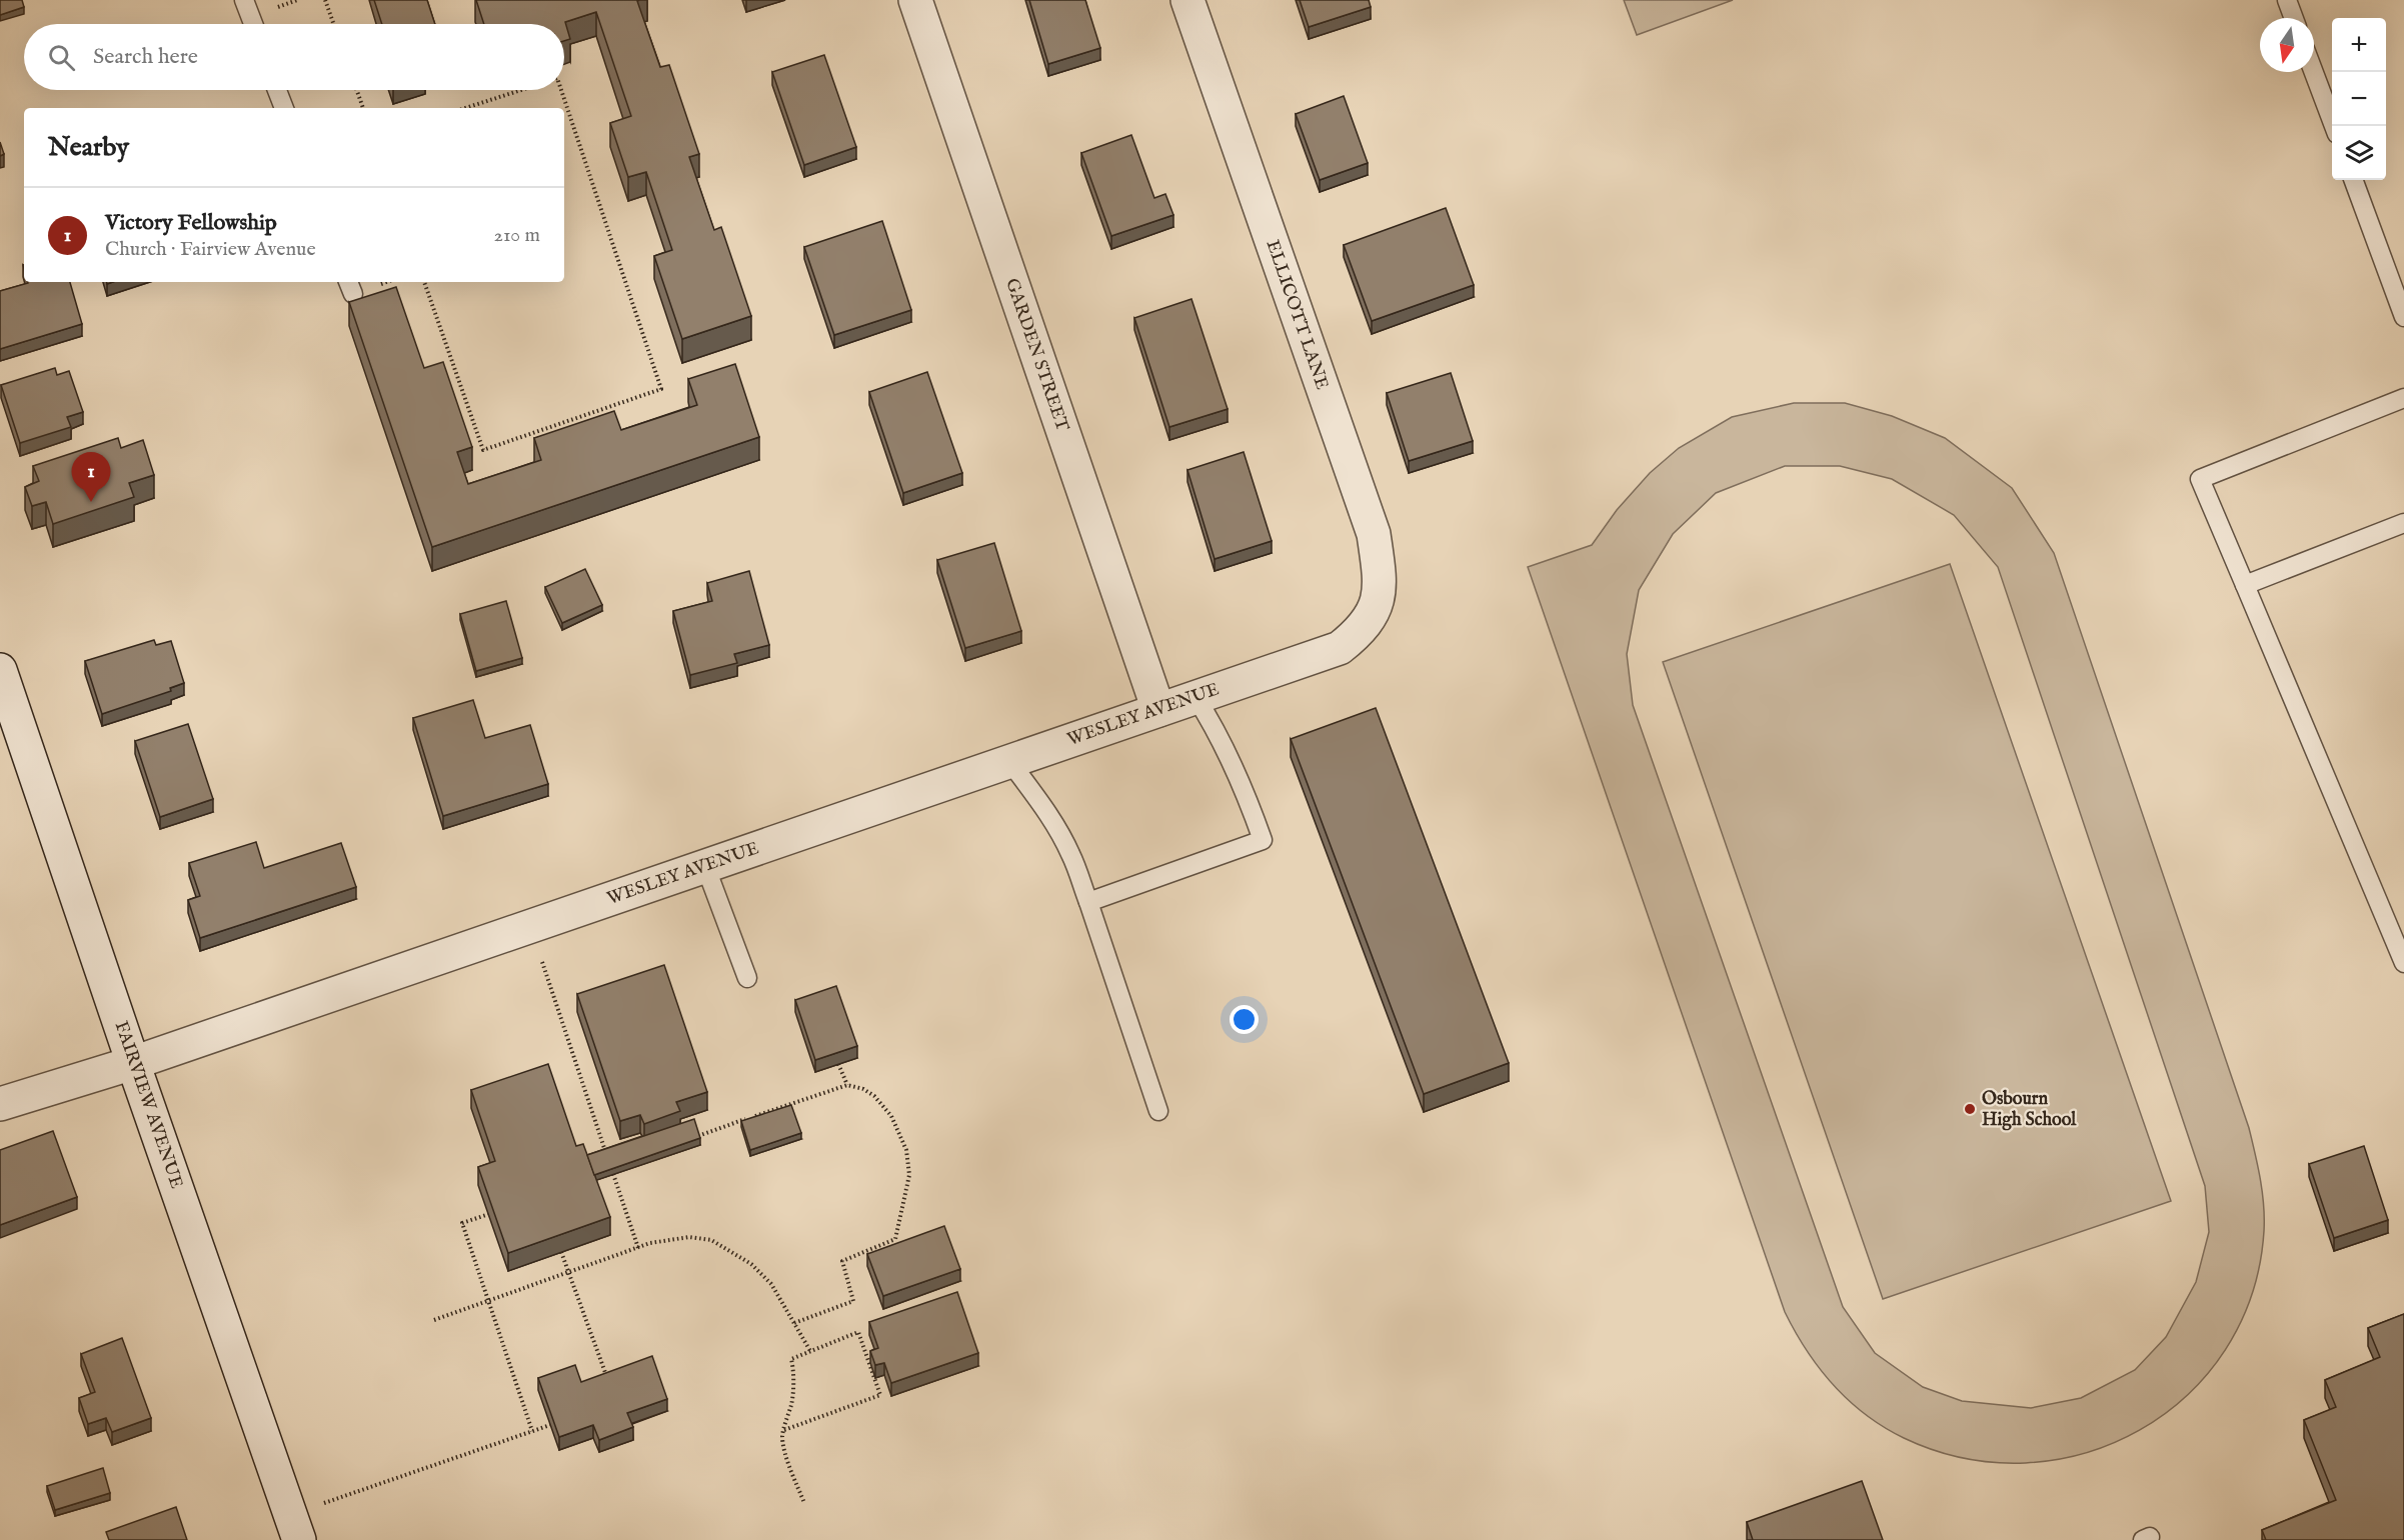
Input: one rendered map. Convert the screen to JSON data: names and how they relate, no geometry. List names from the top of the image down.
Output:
{
  "streets": {
    "street": [
      "ELLICOTT LANE",
      "GARDEN STREET",
      "WESLEY AVENUE",
      "FAIRVIEW AVENUE"
    ]
  },
  "crossings": [
    ["ELLICOTT LANE", "WESLEY AVENUE"],
    ["GARDEN STREET", "WESLEY AVENUE"],
    ["WESLEY AVENUE", "FAIRVIEW AVENUE"]
  ],
  "places": ["Osbourn High School"],
  "north": "bottom",
  "page": {
    "map_buttons": ["+", "−"],
    "search": "Search here",
    "heading": "Nearby",
    "list": [
      {
        "mark": "1",
        "name": "Victory Fellowship",
        "note": "Church · Fairview Avenue",
        "value": "210 m"
      }
    ],
    "pins": "1"
  }
}
